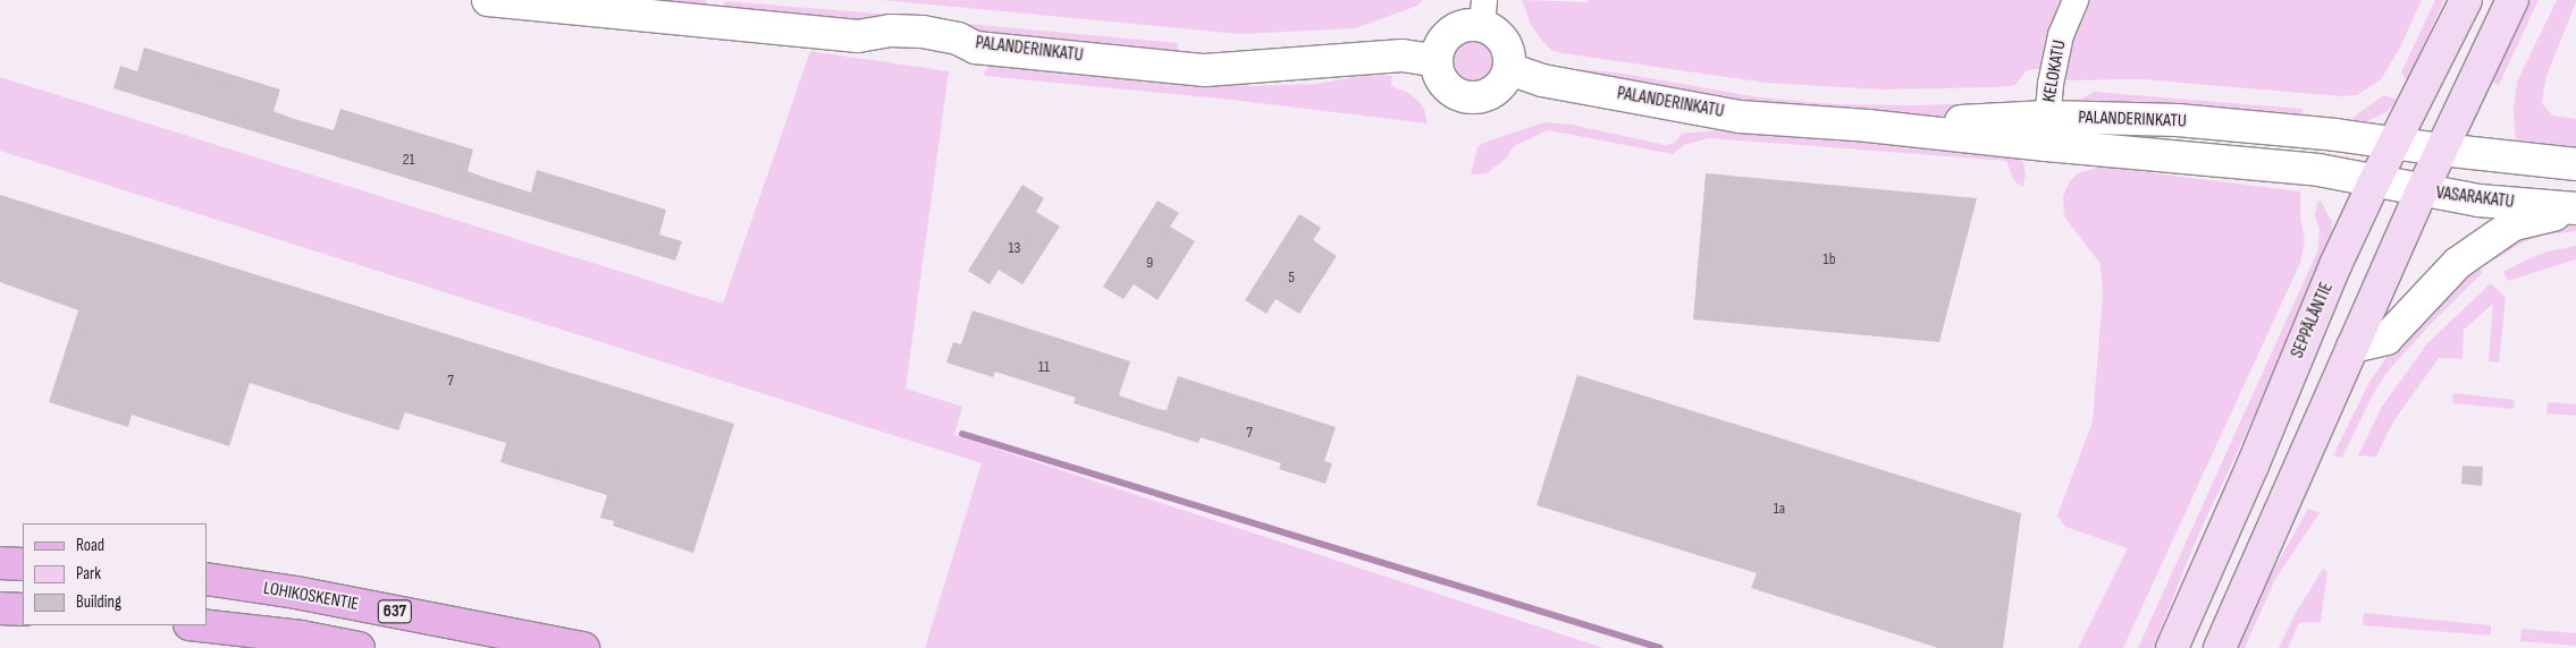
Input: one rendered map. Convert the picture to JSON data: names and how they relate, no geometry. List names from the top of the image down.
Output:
{
  "streets": {
    "main road": ["SEPPÄLÄNTIE", "LOHIKOSKENTIE", "637"],
    "street": ["PALANDERINKATU", "KELOKATU", "VASARAKATU"]
  },
  "crossings": [
    ["PALANDERINKATU", "KELOKATU"],
    ["PALANDERINKATU", "VASARAKATU"],
    ["PALANDERINKATU", "SEPPÄLÄNTIE"],
    ["VASARAKATU", "SEPPÄLÄNTIE"]
  ],
  "house_numbers": [
    "21",
    "13",
    "1b",
    "9",
    "5",
    "11",
    "7",
    "7",
    "1a"
  ],
  "legend": ["Road", "Park", "Building"]
}
